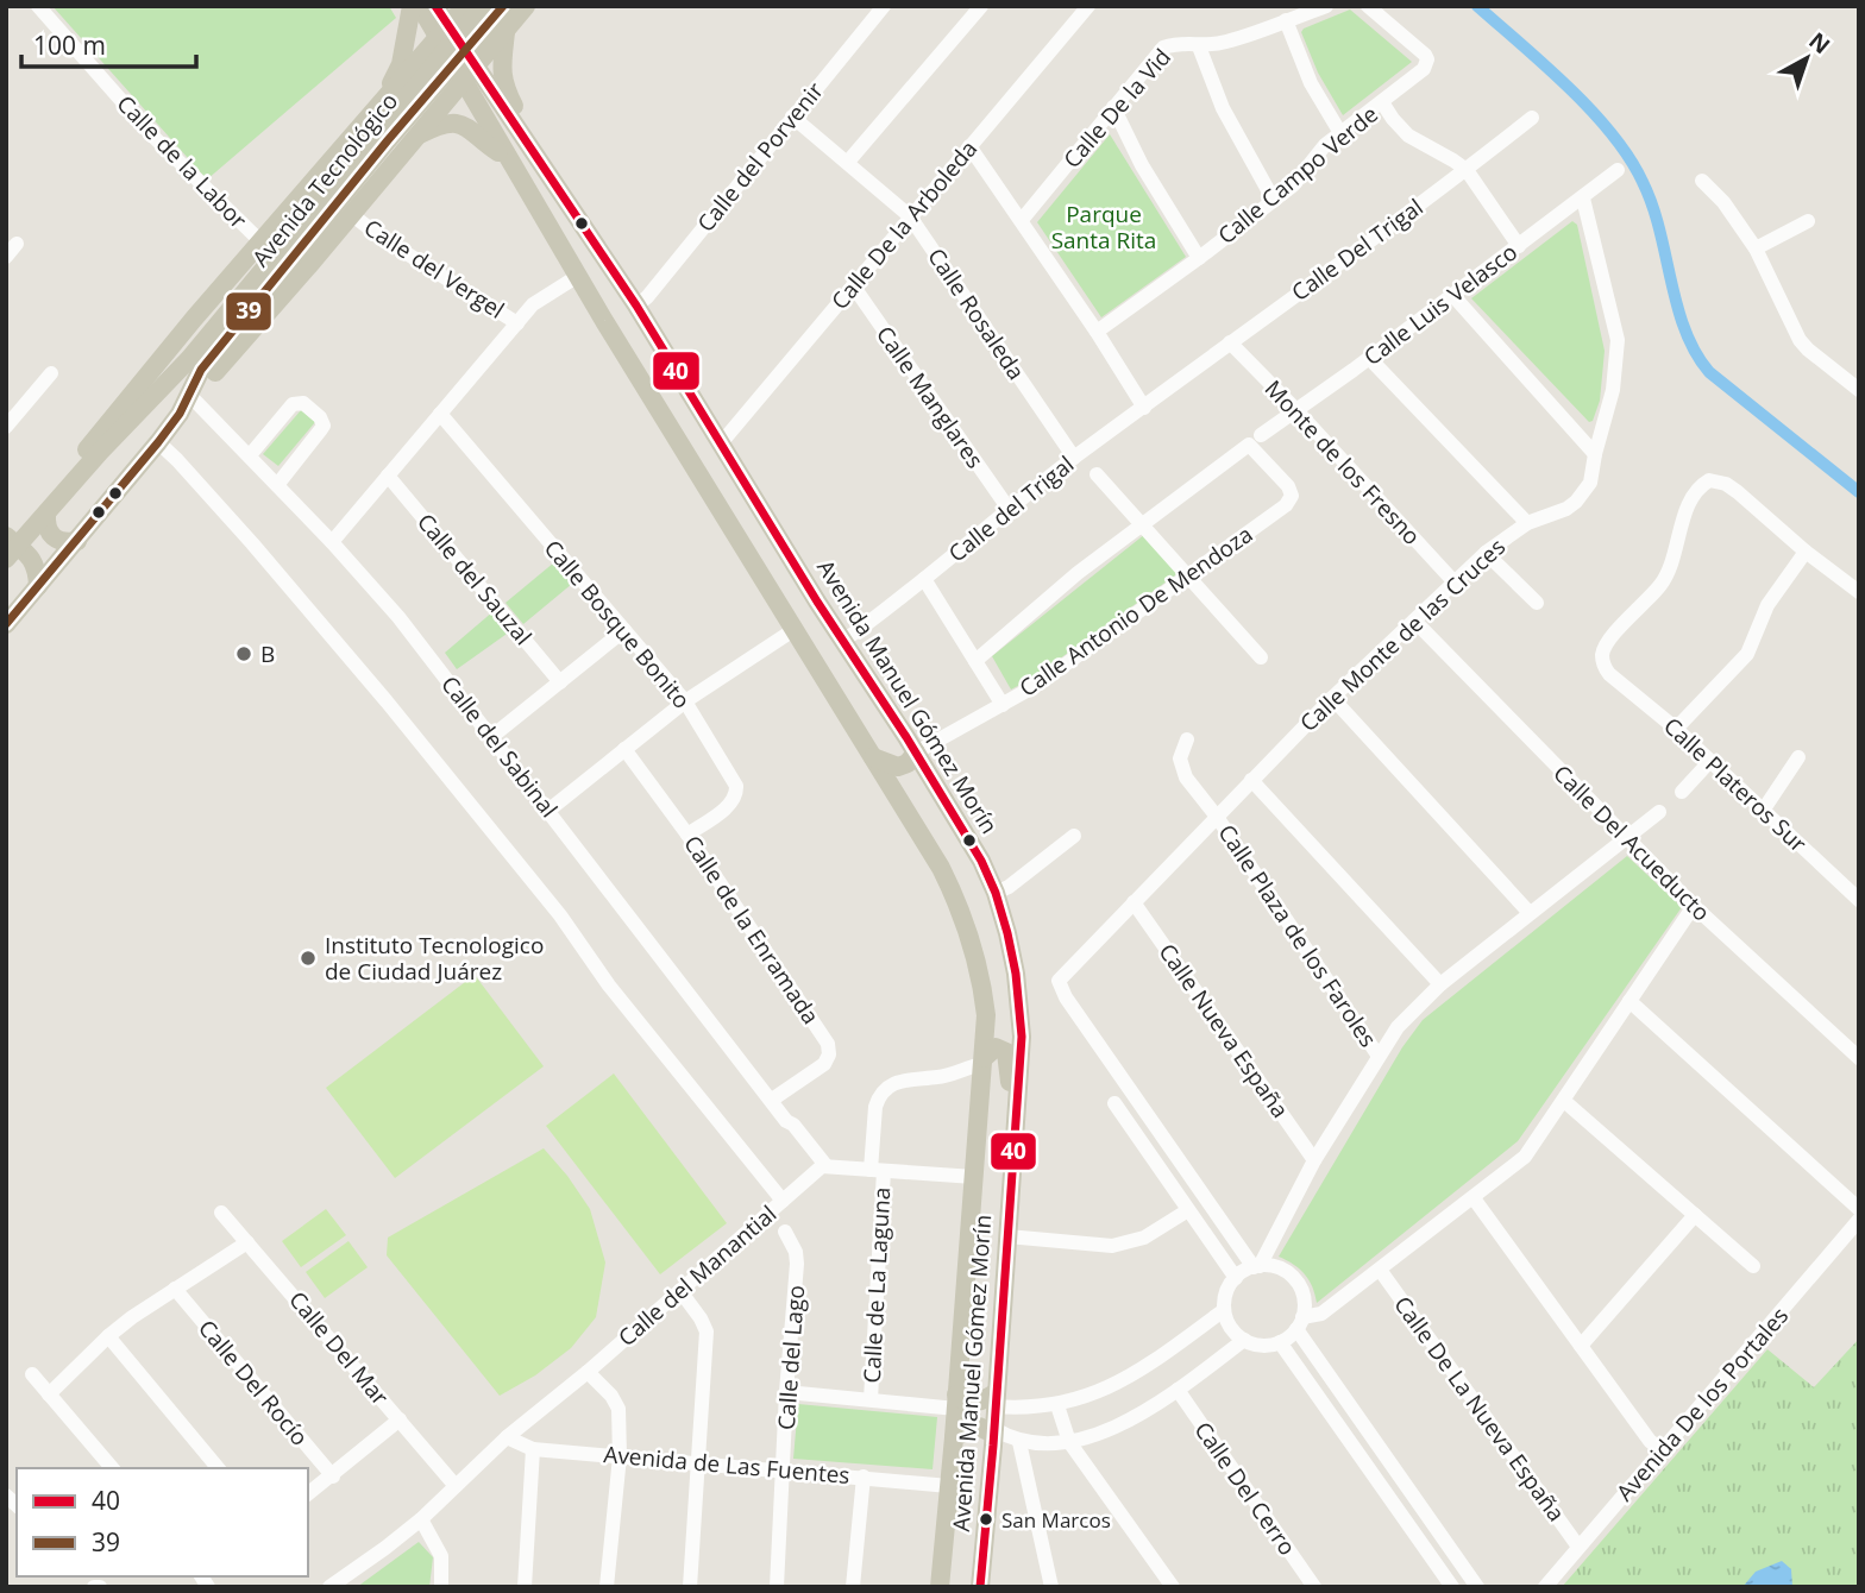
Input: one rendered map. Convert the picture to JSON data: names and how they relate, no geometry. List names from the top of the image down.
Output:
{
  "streets": {
    "main road": ["Avenida Tecnológico", "Avenida Manuel Gómez Morín"],
    "street": [
      "Calle De la Vid",
      "Calle del Porvenir",
      "Calle de la Labor",
      "Calle Campo Verde",
      "Calle De la Arboleda",
      "Calle Del Trigal",
      "Calle del Vergel",
      "Calle Luis Velasco",
      "Calle Rosaleda",
      "Calle Manglares",
      "Monte de los Fresno",
      "Calle del Trigal",
      "Calle del Sauzal",
      "Calle Antonio De Mendoza",
      "Calle Bosque Bonito",
      "Calle Monte de las Cruces",
      "Calle del Sabinal",
      "Calle Plateros Sur",
      "Calle Del Acueducto",
      "Calle de la Enramada",
      "Calle Plaza de los Faroles",
      "Calle Nueva España",
      "Calle del Manantial",
      "Calle de La Laguna",
      "Calle Del Mar",
      "Calle del Lago",
      "Calle Del Rocío",
      "Avenida De los Portales",
      "Calle De La Nueva España",
      "Avenida de Las Fuentes",
      "Calle Del Cerro"
    ]
  },
  "crossings": [
    ["Calle del Porvenir", "Calle Rosaleda"],
    ["Calle del Porvenir", "Avenida Manuel Gómez Morín"],
    ["Avenida Tecnológico", "Calle del Sabinal"],
    ["Calle De la Arboleda", "Calle Rosaleda"],
    ["Calle De la Arboleda", "Calle Manglares"],
    ["Calle De la Arboleda", "Avenida Manuel Gómez Morín"],
    ["Calle Del Trigal", "Monte de los Fresno"],
    ["Calle Del Trigal", "Calle del Trigal"],
    ["Calle Luis Velasco", "Monte de los Fresno"],
    ["Calle Luis Velasco", "Calle Antonio De Mendoza"],
    ["Calle Luis Velasco", "Calle Monte de las Cruces"],
    ["Calle Rosaleda", "Calle del Trigal"],
    ["Calle Manglares", "Calle del Trigal"],
    ["Monte de los Fresno", "Calle Monte de las Cruces"],
    ["Calle del Trigal", "Avenida Manuel Gómez Morín"],
    ["Calle Antonio De Mendoza", "Avenida Manuel Gómez Morín"],
    ["Calle Bosque Bonito", "Calle de la Enramada"],
    ["Calle Monte de las Cruces", "Calle Del Acueducto"],
    ["Calle Monte de las Cruces", "Calle Plaza de los Faroles"],
    ["Calle Monte de las Cruces", "Calle Nueva España"],
    ["Avenida Manuel Gómez Morín", "Calle de La Laguna"],
    ["Avenida Manuel Gómez Morín", "Avenida de Las Fuentes"],
    ["Calle del Sabinal", "Calle de la Enramada"],
    ["Calle del Sabinal", "Calle del Manantial"],
    ["Calle del Manantial", "Calle Del Mar"],
    ["Calle del Manantial", "Avenida de Las Fuentes"],
    ["Calle del Lago", "Avenida de Las Fuentes"],
    ["Avenida De los Portales", "Calle De La Nueva España"]
  ],
  "parks": ["Parque Santa Rita"],
  "places": ["B", "Instituto Tecnologico de Ciudad Juárez", "San Marcos"],
  "lines": ["transit line 40", "transit line 39"],
  "legend": ["40", "39"],
  "scale_bar": "100 m",
  "north": "top right"
}
